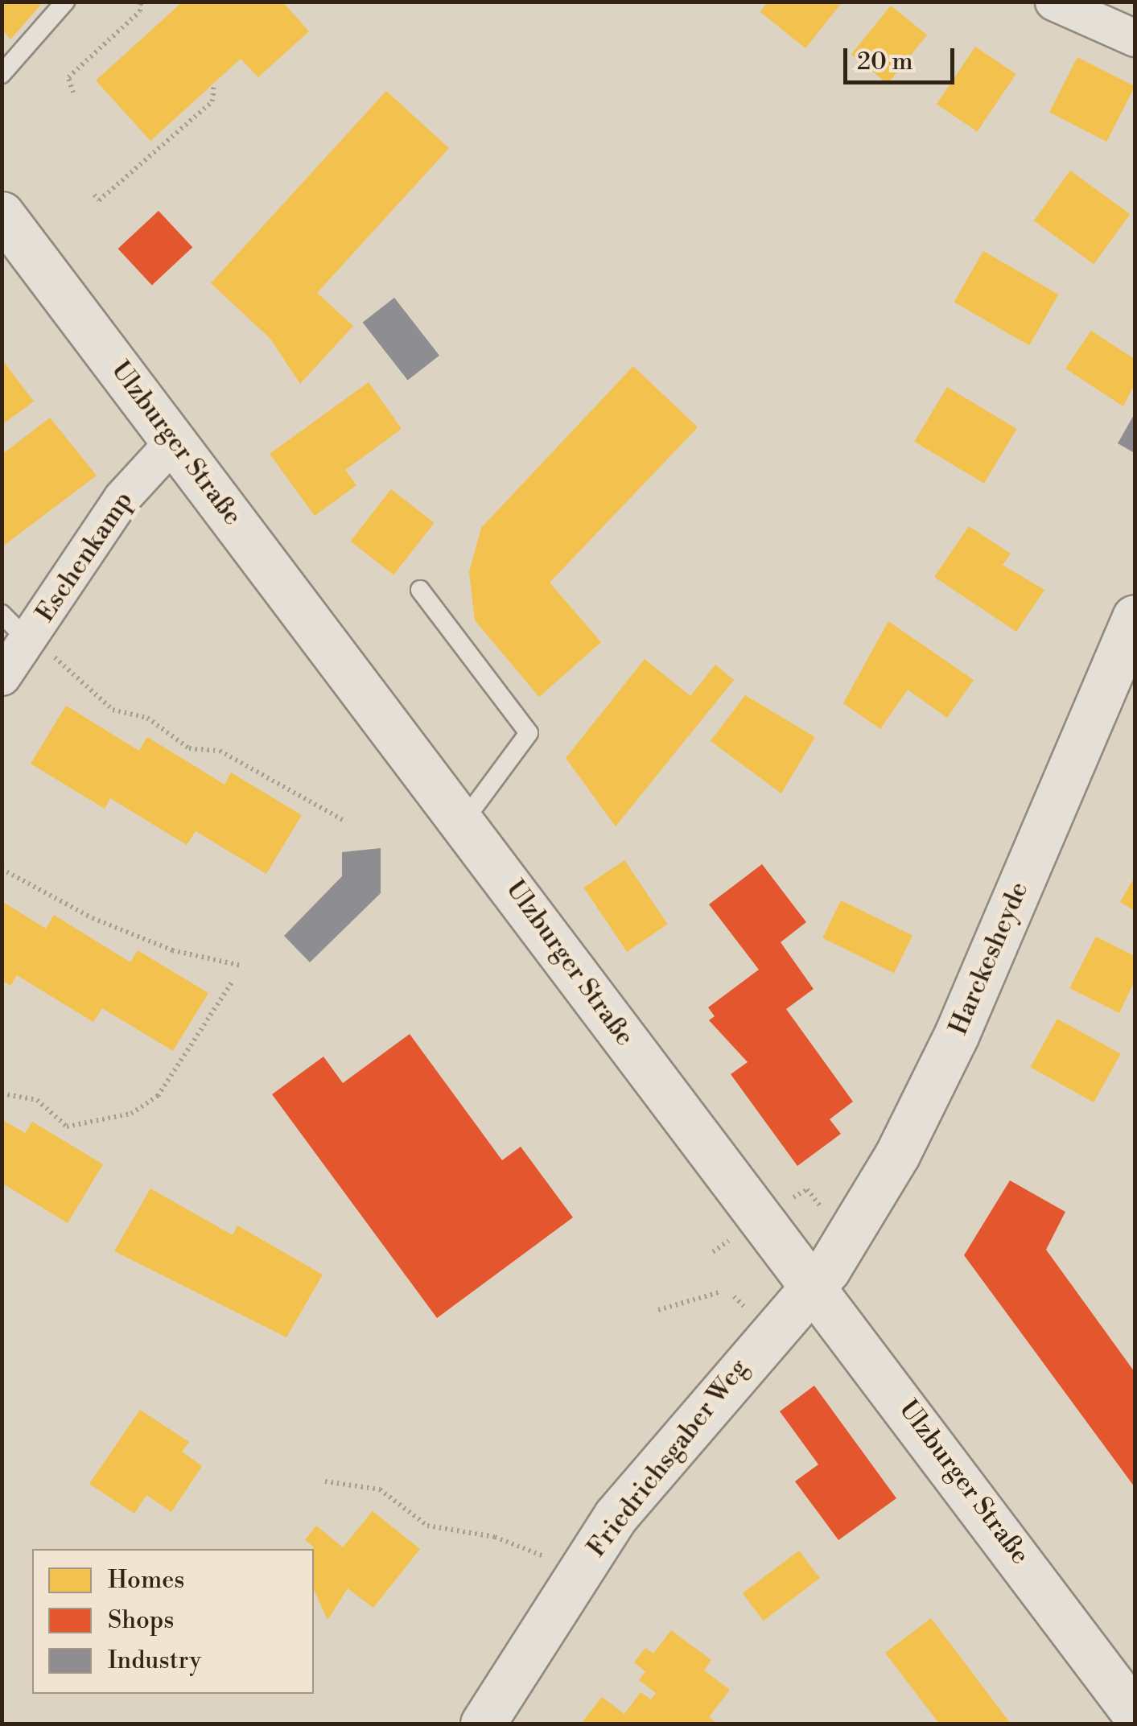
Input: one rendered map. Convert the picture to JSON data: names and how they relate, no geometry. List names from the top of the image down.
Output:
{
  "streets": {
    "main road": ["Ulzburger Straße", "Harckesheyde", "Friedrichsgaber Weg"],
    "street": ["Eschenkamp"]
  },
  "crossings": [
    ["Ulzburger Straße", "Eschenkamp"],
    ["Ulzburger Straße", "Harckesheyde"],
    ["Ulzburger Straße", "Friedrichsgaber Weg"],
    ["Harckesheyde", "Friedrichsgaber Weg"]
  ],
  "legend": ["Homes", "Shops", "Industry"],
  "scale_bar": "20 m"
}
